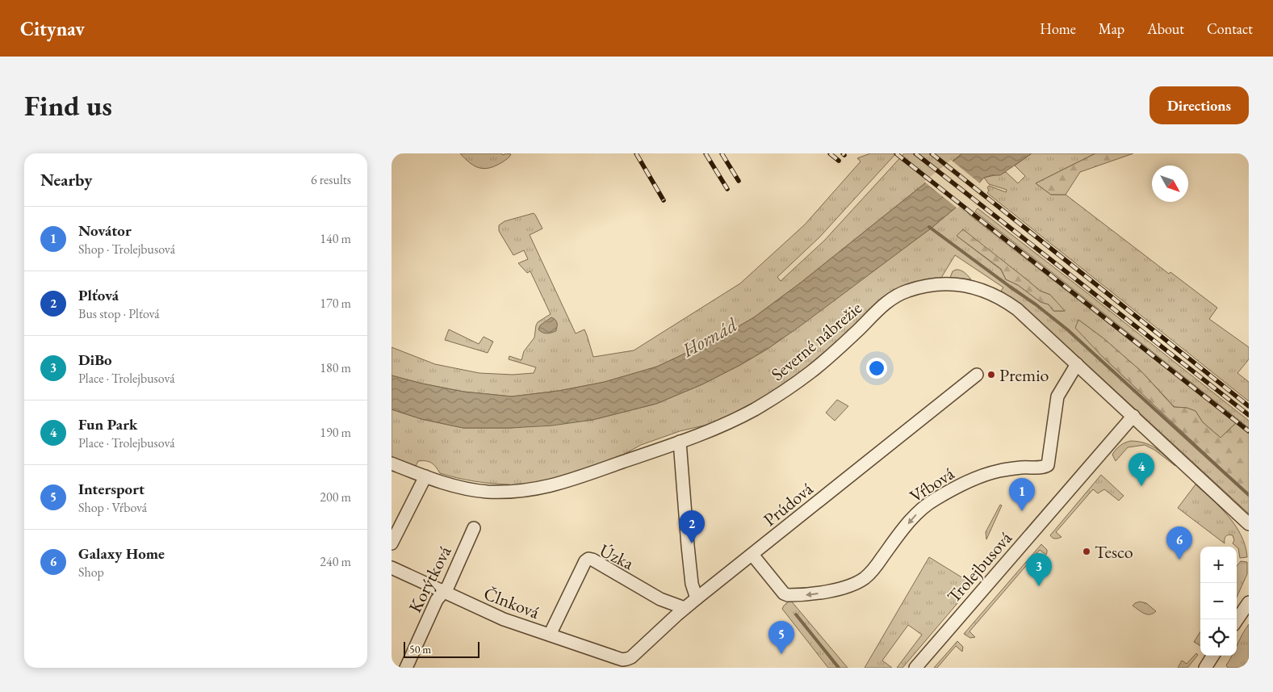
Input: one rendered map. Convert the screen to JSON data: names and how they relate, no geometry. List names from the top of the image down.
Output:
{
  "streets": {
    "street": [
      "Severné nábrežie",
      "Vŕbová",
      "Prúdová",
      "Úzka",
      "Trolejbusová",
      "Korýtková",
      "Člnková"
    ]
  },
  "crossings": [
    ["Severné nábrežie", "Vŕbová"],
    ["Severné nábrežie", "Trolejbusová"],
    ["Vŕbová", "Prúdová"],
    ["Prúdová", "Úzka"],
    ["Prúdová", "Člnková"],
    ["Úzka", "Člnková"],
    ["Korýtková", "Člnková"]
  ],
  "one_way": ["Vŕbová"],
  "water": ["Hornád"],
  "places": ["Premio", "Tesco"],
  "scale_bar": "50 m",
  "north": "bottom right",
  "page": {
    "header": "Citynav",
    "nav": [
      "Home",
      "Map",
      "About",
      "Contact"
    ],
    "buttons": "Directions",
    "title": "Find us",
    "heading": ["Nearby", "6 results"],
    "list": [
      {
        "mark": "1",
        "name": "Novátor",
        "note": "Shop · Trolejbusová",
        "value": "140 m"
      },
      {
        "mark": "2",
        "name": "Plťová",
        "note": "Bus stop · Plťová",
        "value": "170 m"
      },
      {
        "mark": "3",
        "name": "DiBo",
        "note": "Place · Trolejbusová",
        "value": "180 m"
      },
      {
        "mark": "4",
        "name": "Fun Park",
        "note": "Place · Trolejbusová",
        "value": "190 m"
      },
      {
        "mark": "5",
        "name": "Intersport",
        "note": "Shop · Vŕbová",
        "value": "200 m"
      },
      {
        "mark": "6",
        "name": "Galaxy Home",
        "note": "Shop",
        "value": "240 m"
      }
    ],
    "pins": [
      "4",
      "1",
      "2",
      "6",
      "3",
      "5"
    ],
    "map_buttons": ["+", "−"],
    "scale": "50 m"
  }
}
